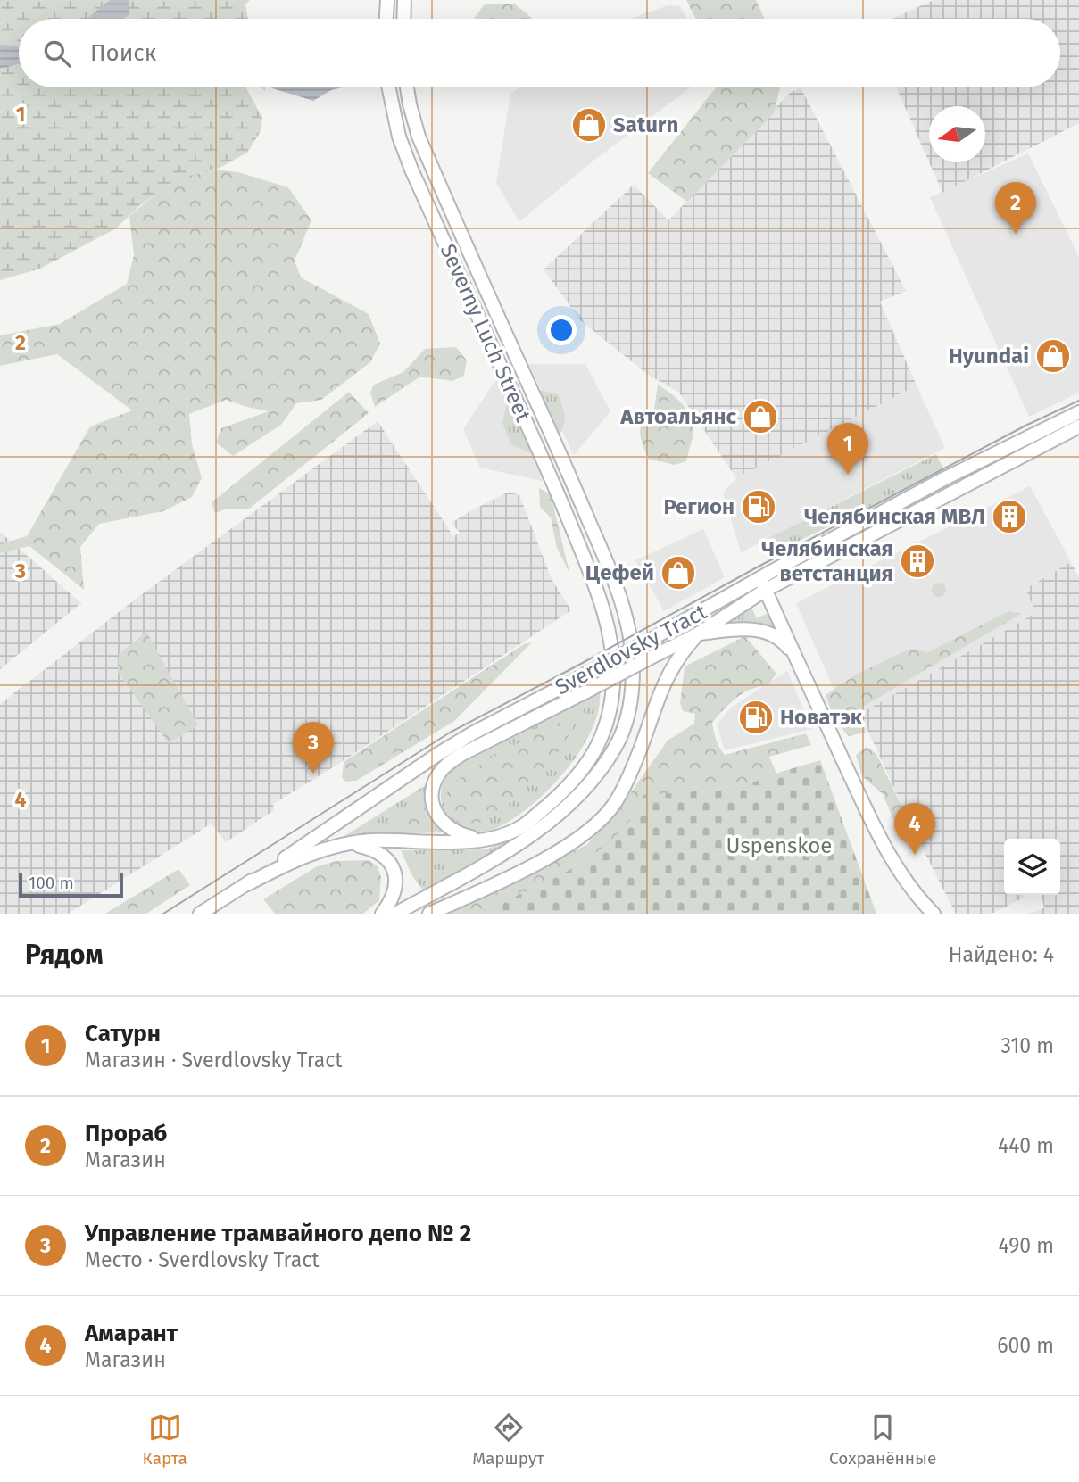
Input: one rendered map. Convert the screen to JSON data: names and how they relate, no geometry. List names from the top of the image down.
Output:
{
  "streets": {
    "main road": ["Severny Luch Street", "Sverdlovsky Tract"]
  },
  "crossings": [
    ["Severny Luch Street", "Sverdlovsky Tract"]
  ],
  "parks": ["Uspenskoe"],
  "places": {
    "shop": [
      "Saturn",
      "Hyundai",
      "Автоальянс",
      "Цефей"
    ],
    "fuel station": ["Регион", "Новатэк"],
    "building": ["Челябинская МВЛ", "Челябинская ветстанция"]
  },
  "scale_bar": "100 m",
  "north": "left",
  "page": {
    "search": "Поиск",
    "pins": [
      "2",
      "1",
      "3",
      "4"
    ],
    "scale": "100 m",
    "heading": ["Рядом", "Найдено: 4"],
    "list": [
      {
        "mark": "1",
        "name": "Сатурн",
        "note": "Магазин · Sverdlovsky Tract",
        "value": "310 m"
      },
      {
        "mark": "2",
        "name": "Прораб",
        "note": "Магазин",
        "value": "440 m"
      },
      {
        "mark": "3",
        "name": "Управление трамвайного депо № 2",
        "note": "Место · Sverdlovsky Tract",
        "value": "490 m"
      },
      {
        "mark": "4",
        "name": "Амарант",
        "note": "Магазин",
        "value": "600 m"
      }
    ],
    "nav": ["Карта", "Маршрут", "Сохранённые"]
  },
  "grid": {
    "rows": [
      "1",
      "2",
      "3",
      "4"
    ]
  }
}
